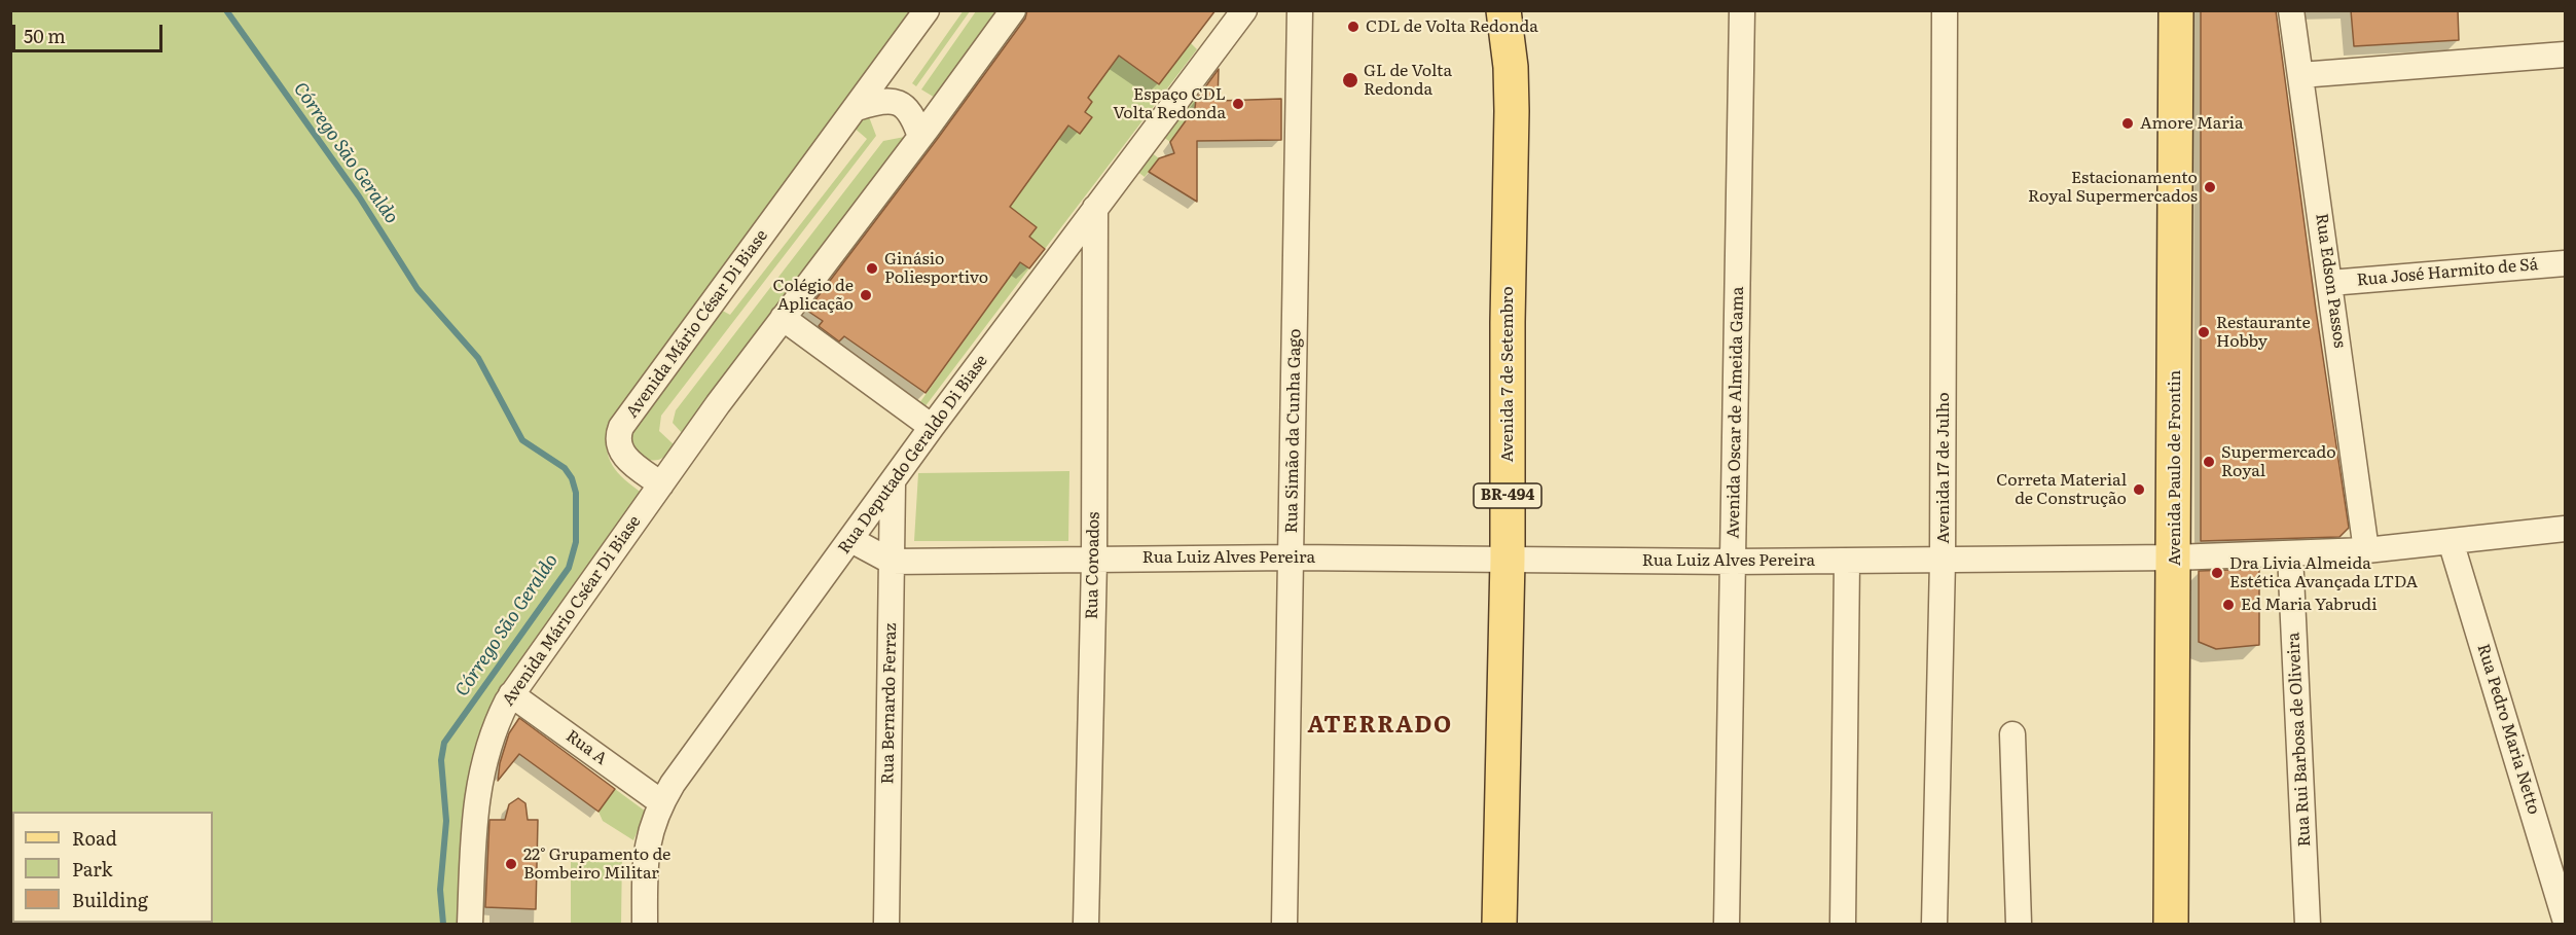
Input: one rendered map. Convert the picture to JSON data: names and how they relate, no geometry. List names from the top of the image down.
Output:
{
  "streets": {
    "main road": ["Avenida 7 de Setembro", "Avenida Paulo de Frontin", "BR-494"],
    "street": [
      "Rua José Harmito de Sá",
      "Rua Edson Passos",
      "Avenida Mário César Di Biase",
      "Avenida Oscar de Almeida Gama",
      "Rua Simão da Cunha Gago",
      "Rua Deputado Geraldo Di Biase",
      "Avenida 17 de Julho",
      "Rua Luiz Alves Pereira",
      "Rua Coroados",
      "Avenida Mário Cséar Di Biase",
      "Rua Bernardo Ferraz",
      "Rua Pedro Maria Netto",
      "Rua Rui Barbosa de Oliveira",
      "Rua A"
    ]
  },
  "crossings": [
    ["Rua José Harmito de Sá", "Rua Edson Passos"],
    ["Rua Edson Passos", "Rua Luiz Alves Pereira"],
    ["Avenida Mário César Di Biase", "Avenida Mário Cséar Di Biase"],
    ["Avenida 7 de Setembro", "Rua Luiz Alves Pereira"],
    ["Avenida Oscar de Almeida Gama", "Rua Luiz Alves Pereira"],
    ["Rua Simão da Cunha Gago", "Rua Luiz Alves Pereira"],
    ["Rua Deputado Geraldo Di Biase", "Rua Coroados"],
    ["Rua Deputado Geraldo Di Biase", "Rua Bernardo Ferraz"],
    ["Rua Deputado Geraldo Di Biase", "Rua A"],
    ["Avenida 17 de Julho", "Rua Luiz Alves Pereira"],
    ["Avenida Paulo de Frontin", "Rua Luiz Alves Pereira"],
    ["Rua Luiz Alves Pereira", "Rua Coroados"],
    ["Rua Luiz Alves Pereira", "Rua Bernardo Ferraz"],
    ["Rua Luiz Alves Pereira", "Rua Pedro Maria Netto"],
    ["Rua Luiz Alves Pereira", "Rua Rui Barbosa de Oliveira"],
    ["Avenida Mário Cséar Di Biase", "Rua A"]
  ],
  "districts": ["ATERRADO"],
  "water": ["Córrego São Geraldo"],
  "places": [
    "CDL de Volta Redonda",
    "GL de Volta Redonda",
    "Espaço CDL Volta Redonda",
    "Amore Maria",
    "Estacionamento Royal Supermercados",
    "Ginásio Poliesportivo",
    "Colégio de Aplicação",
    "Restaurante Hobby",
    "Supermercado Royal",
    "Correta Material de Construção",
    "Dra Livia Almeida Estética Avançada LTDA",
    "Ed Maria Yabrudi",
    "22° Grupamento de Bombeiro Militar"
  ],
  "legend": ["Road", "Park", "Building"],
  "scale_bar": "50 m"
}
